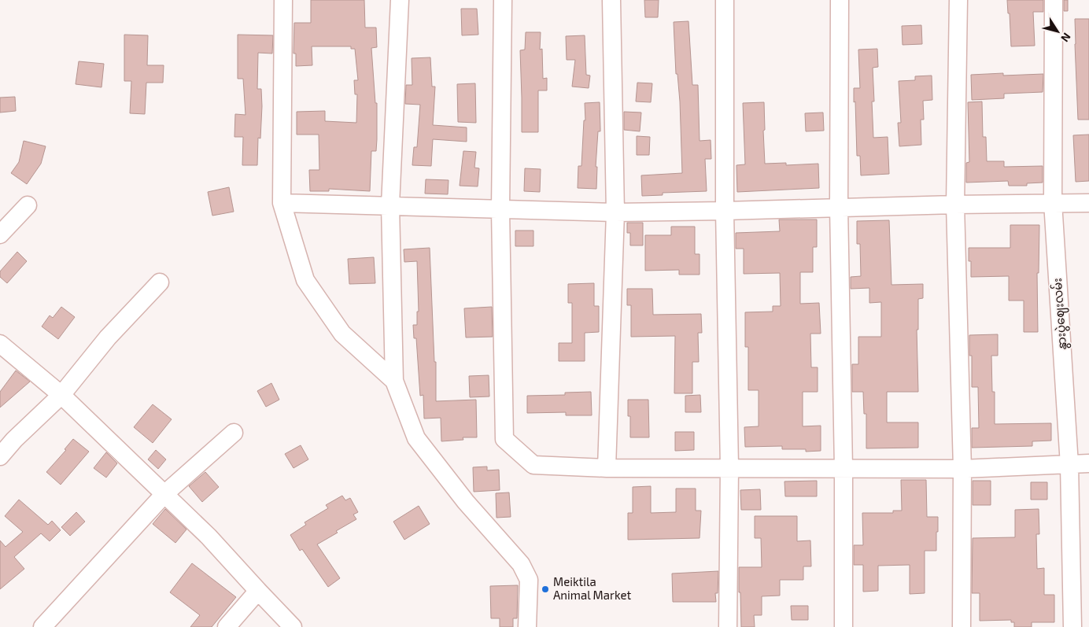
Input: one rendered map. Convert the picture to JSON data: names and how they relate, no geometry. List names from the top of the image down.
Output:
{
  "streets": {
    "street": ["နွားပွဲဈေးလမ်း"]
  },
  "places": ["Meiktila Animal Market"],
  "north": "bottom right"
}
